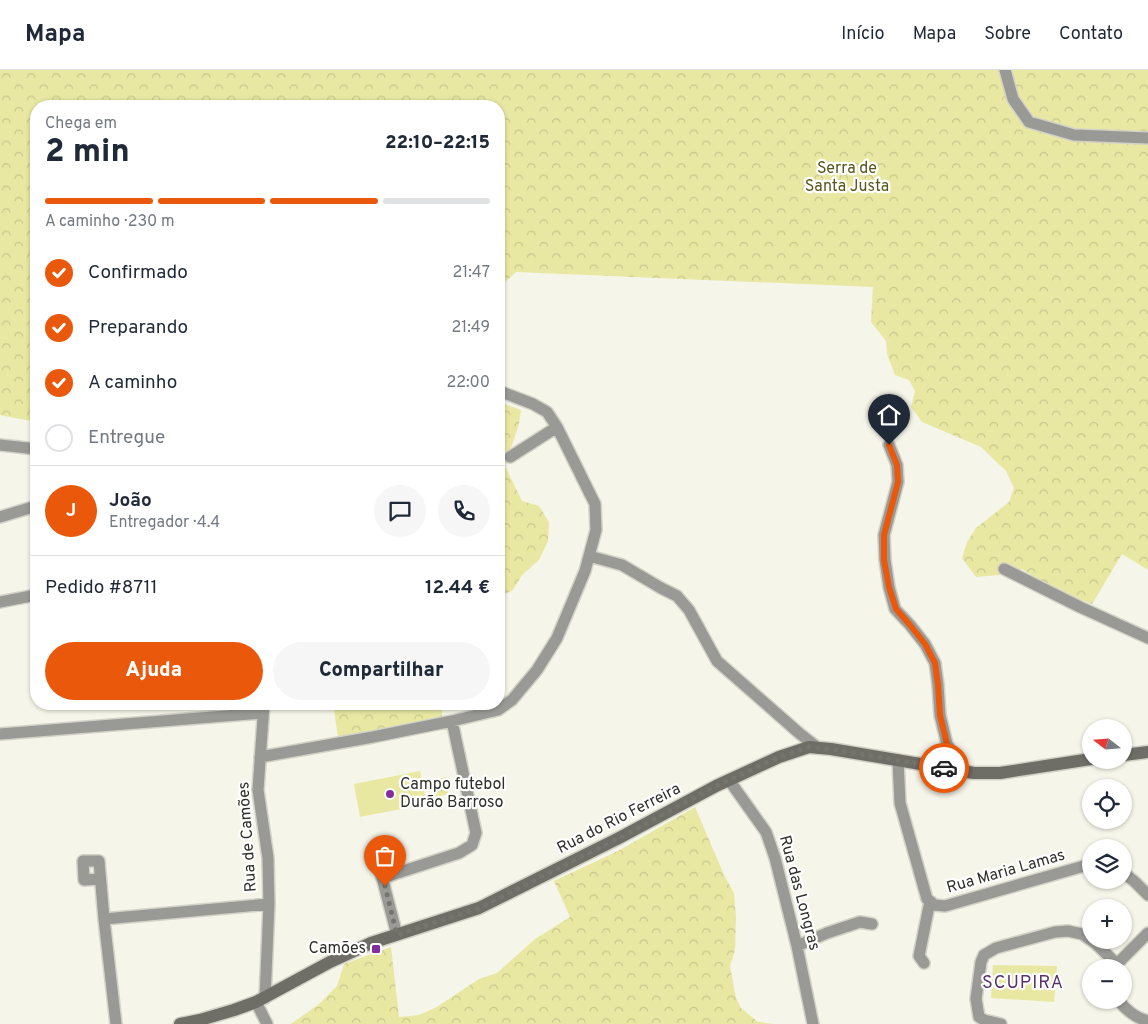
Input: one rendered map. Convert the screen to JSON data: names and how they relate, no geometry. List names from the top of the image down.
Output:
{
  "streets": {
    "street": [
      "Rua do Rio Ferreira",
      "Rua de Camões",
      "Rua Maria Lamas",
      "Rua das Longras"
    ]
  },
  "crossings": [
    ["Rua do Rio Ferreira", "Rua de Camões"],
    ["Rua do Rio Ferreira", "Rua das Longras"]
  ],
  "districts": ["SCUPIRA"],
  "parks": ["Serra de Santa Justa"],
  "places": {
    "other": ["Campo futebol Durão Barroso"],
    "transit": ["Camões"]
  },
  "north": "left",
  "page": {
    "header": "Mapa",
    "nav": [
      "Início",
      "Mapa",
      "Sobre",
      "Contato"
    ],
    "heading": ["2 min", "Chega em", "22:10–22:15"],
    "panel": [
      "João",
      "Entregador · 4.4",
      "Pedido #8711",
      "12.44 €"
    ],
    "bar": "A caminho · 230 m",
    "list": [
      ["Confirmado", "21:47"],
      ["Preparando", "21:49"],
      ["A caminho", "22:00"],
      "Entregue"
    ],
    "round": "J",
    "buttons": ["Ajuda", "Compartilhar"],
    "map_buttons": ["+", "−"]
  }
}
